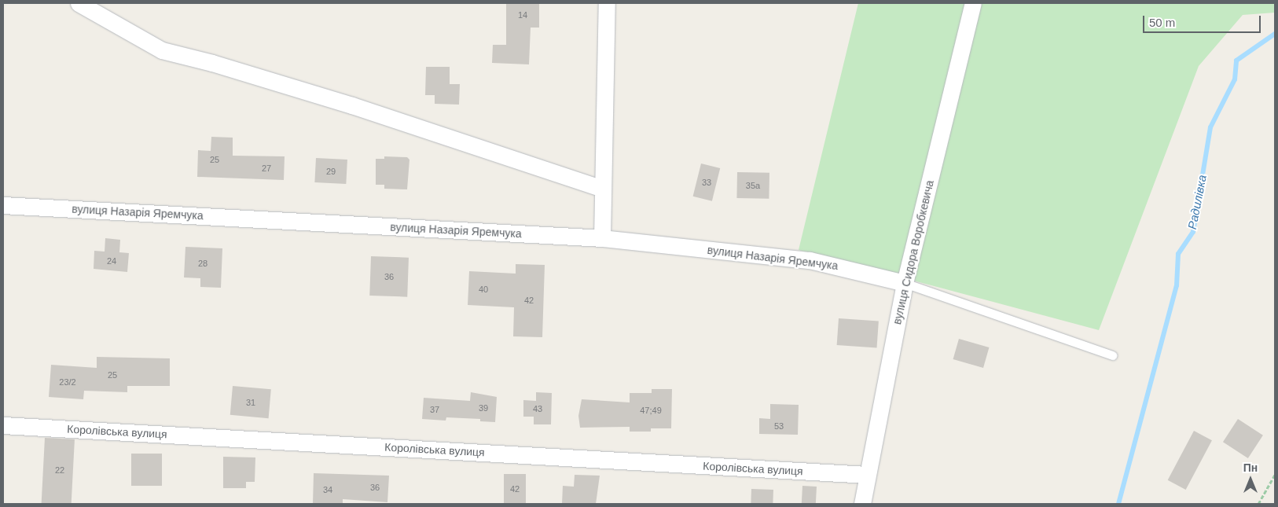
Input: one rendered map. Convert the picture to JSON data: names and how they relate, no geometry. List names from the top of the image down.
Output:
{
  "streets": {
    "street": ["вулиця Назарія Яремчука", "вулиця Сидора Воробкевича", "Королівська вулиця"]
  },
  "crossings": [
    ["вулиця Назарія Яремчука", "вулиця Сидора Воробкевича"],
    ["вулиця Сидора Воробкевича", "Королівська вулиця"]
  ],
  "water": ["Радилівка"],
  "house_numbers": [
    "14",
    "25",
    "27",
    "29",
    "33",
    "35а",
    "24",
    "28",
    "36",
    "40",
    "42",
    "25",
    "23/2",
    "31",
    "39",
    "43",
    "37",
    "47;49",
    "53",
    "22",
    "36",
    "42",
    "34"
  ],
  "scale_bar": "50 m",
  "north": "top"
}
